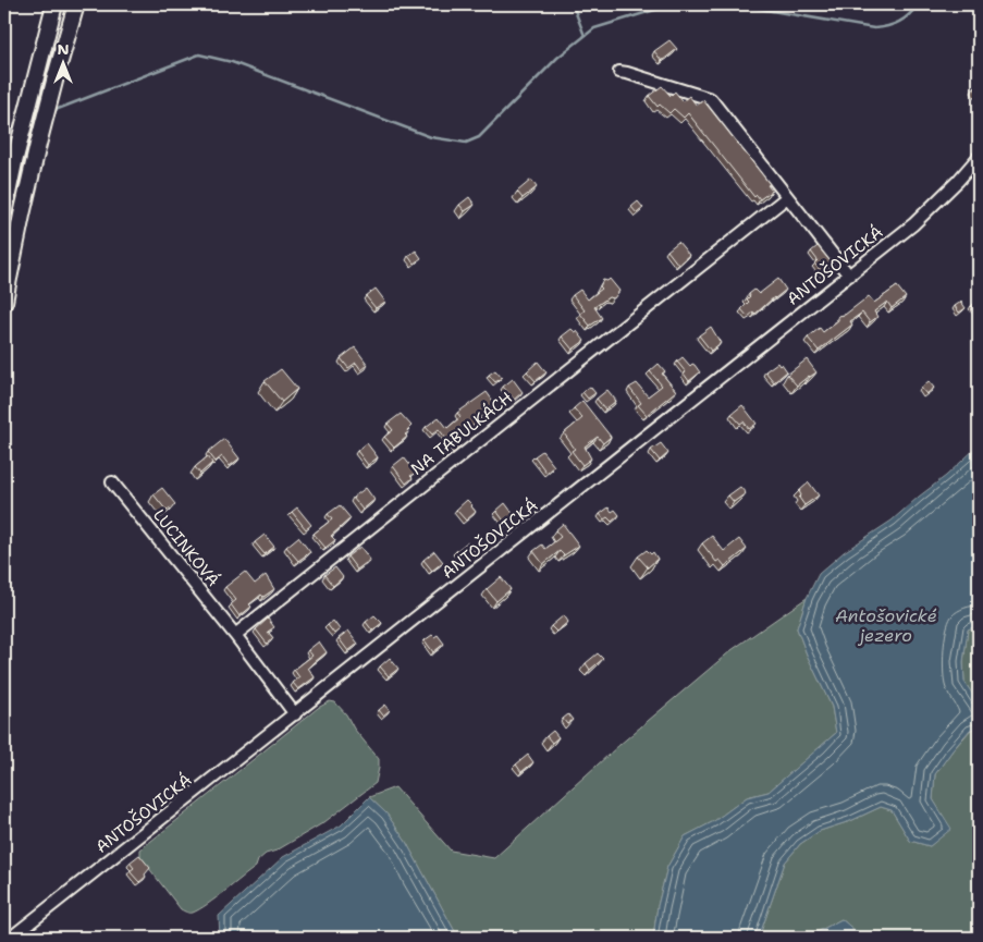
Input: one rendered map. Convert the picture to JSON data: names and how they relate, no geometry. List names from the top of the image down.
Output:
{
  "streets": {
    "street": ["ANTOŠOVICKÁ", "NA TABULKÁCH", "LUCINKOVÁ"]
  },
  "crossings": [
    ["NA TABULKÁCH", "LUCINKOVÁ"]
  ],
  "water": ["Antošovické jezero"],
  "north": "top"
}
